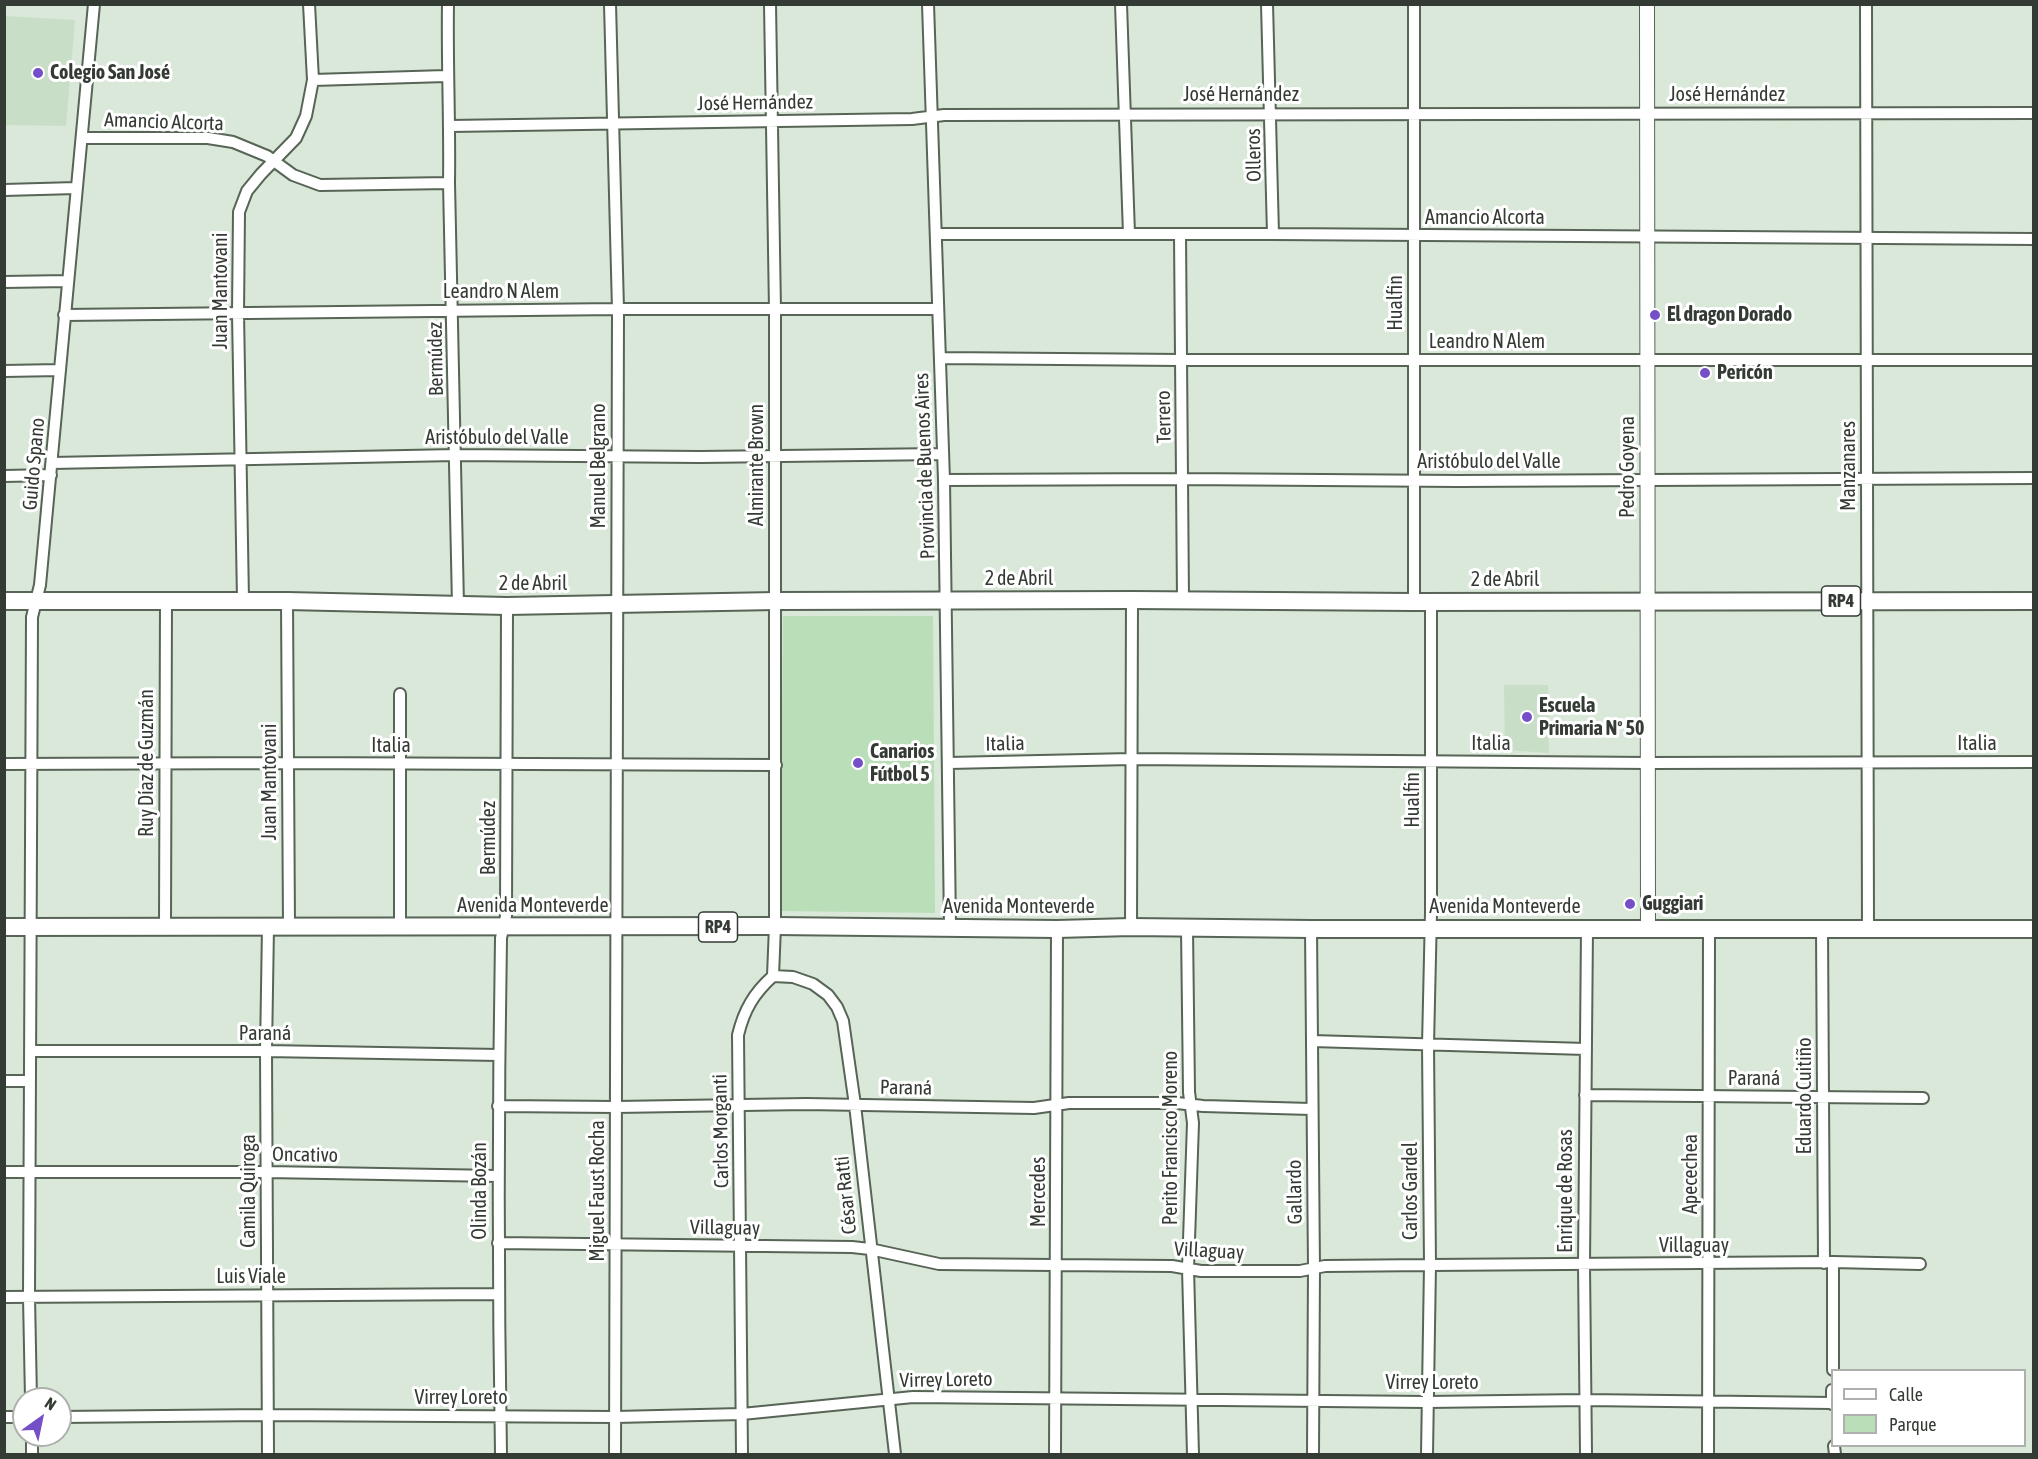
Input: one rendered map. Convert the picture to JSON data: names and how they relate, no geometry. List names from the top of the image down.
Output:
{
  "streets": {
    "main road": ["2 de Abril", "RP4", "Avenida Monteverde"],
    "street": [
      "José Hernández",
      "Amancio Alcorta",
      "Olleros",
      "Juan Mantovani",
      "Leandro N Alem",
      "Hualfin",
      "Bermúdez",
      "Terrero",
      "Aristóbulo del Valle",
      "Guido Spano",
      "Almirante Brown",
      "Manuel Belgrano",
      "Provincia de Buenos Aires",
      "Manzanares",
      "Pedro Goyena",
      "Italia",
      "Ruy Díaz de Guzmán",
      "Paraná",
      "Eduardo Cuitiño",
      "Carlos Morganti",
      "Perito Francisco Moreno",
      "Oncativo",
      "Apecechea",
      "Camila Quiroga",
      "Olinda Bozán",
      "Miguel Faust Rocha",
      "Carlos Gardel",
      "Enrique de Rosas",
      "Mercedes",
      "Gallardo",
      "César Ratti",
      "Villaguay",
      "Luis Viale",
      "Virrey Loreto"
    ]
  },
  "crossings": [
    ["José Hernández", "Olleros"],
    ["José Hernández", "Hualfin"],
    ["José Hernández", "Bermúdez"],
    ["José Hernández", "Almirante Brown"],
    ["José Hernández", "Manuel Belgrano"],
    ["José Hernández", "Provincia de Buenos Aires"],
    ["José Hernández", "Manzanares"],
    ["José Hernández", "Pedro Goyena"],
    ["Amancio Alcorta", "Olleros"],
    ["Amancio Alcorta", "Juan Mantovani"],
    ["Amancio Alcorta", "Hualfin"],
    ["Amancio Alcorta", "Bermúdez"],
    ["Amancio Alcorta", "Terrero"],
    ["Amancio Alcorta", "Guido Spano"],
    ["Amancio Alcorta", "Provincia de Buenos Aires"],
    ["Amancio Alcorta", "Manzanares"],
    ["Amancio Alcorta", "Pedro Goyena"],
    ["Juan Mantovani", "Leandro N Alem"],
    ["Juan Mantovani", "Aristóbulo del Valle"],
    ["Juan Mantovani", "2 de Abril"],
    ["Juan Mantovani", "Italia"],
    ["Juan Mantovani", "Avenida Monteverde"],
    ["Leandro N Alem", "Hualfin"],
    ["Leandro N Alem", "Bermúdez"],
    ["Leandro N Alem", "Terrero"],
    ["Leandro N Alem", "Guido Spano"],
    ["Leandro N Alem", "Almirante Brown"],
    ["Leandro N Alem", "Manuel Belgrano"],
    ["Leandro N Alem", "Provincia de Buenos Aires"],
    ["Leandro N Alem", "Manzanares"],
    ["Leandro N Alem", "Pedro Goyena"],
    ["Hualfin", "Aristóbulo del Valle"],
    ["Hualfin", "2 de Abril"],
    ["Hualfin", "Italia"],
    ["Hualfin", "Avenida Monteverde"],
    ["Hualfin", "Carlos Gardel"],
    ["Bermúdez", "Aristóbulo del Valle"],
    ["Bermúdez", "2 de Abril"],
    ["Bermúdez", "Italia"],
    ["Bermúdez", "Avenida Monteverde"],
    ["Bermúdez", "Olinda Bozán"],
    ["Terrero", "Aristóbulo del Valle"],
    ["Terrero", "2 de Abril"],
    ["Aristóbulo del Valle", "Guido Spano"],
    ["Aristóbulo del Valle", "Almirante Brown"],
    ["Aristóbulo del Valle", "Manuel Belgrano"],
    ["Aristóbulo del Valle", "Provincia de Buenos Aires"],
    ["Aristóbulo del Valle", "Manzanares"],
    ["Aristóbulo del Valle", "Pedro Goyena"],
    ["Guido Spano", "2 de Abril"],
    ["Guido Spano", "Italia"],
    ["Guido Spano", "Avenida Monteverde"],
    ["Guido Spano", "Paraná"],
    ["Guido Spano", "Oncativo"],
    ["Guido Spano", "Luis Viale"],
    ["Almirante Brown", "2 de Abril"],
    ["Almirante Brown", "Italia"],
    ["Almirante Brown", "Avenida Monteverde"],
    ["Manuel Belgrano", "2 de Abril"],
    ["Manuel Belgrano", "Italia"],
    ["Manuel Belgrano", "Avenida Monteverde"],
    ["Manuel Belgrano", "Miguel Faust Rocha"],
    ["Provincia de Buenos Aires", "2 de Abril"],
    ["Provincia de Buenos Aires", "Italia"],
    ["Provincia de Buenos Aires", "Avenida Monteverde"],
    ["Manzanares", "2 de Abril"],
    ["Manzanares", "Italia"],
    ["Manzanares", "Avenida Monteverde"],
    ["Pedro Goyena", "2 de Abril"],
    ["Pedro Goyena", "Italia"],
    ["Pedro Goyena", "Avenida Monteverde"],
    ["2 de Abril", "Ruy Díaz de Guzmán"],
    ["Italia", "Ruy Díaz de Guzmán"],
    ["Ruy Díaz de Guzmán", "Avenida Monteverde"],
    ["Avenida Monteverde", "Eduardo Cuitiño"],
    ["Avenida Monteverde", "Perito Francisco Moreno"],
    ["Avenida Monteverde", "Apecechea"],
    ["Avenida Monteverde", "Camila Quiroga"],
    ["Avenida Monteverde", "Olinda Bozán"],
    ["Avenida Monteverde", "Miguel Faust Rocha"],
    ["Avenida Monteverde", "Carlos Gardel"],
    ["Avenida Monteverde", "Enrique de Rosas"],
    ["Avenida Monteverde", "Mercedes"],
    ["Avenida Monteverde", "Gallardo"],
    ["Paraná", "Eduardo Cuitiño"],
    ["Paraná", "Carlos Morganti"],
    ["Paraná", "Perito Francisco Moreno"],
    ["Paraná", "Apecechea"],
    ["Paraná", "Camila Quiroga"],
    ["Paraná", "Olinda Bozán"],
    ["Paraná", "Miguel Faust Rocha"],
    ["Paraná", "Enrique de Rosas"],
    ["Paraná", "Mercedes"],
    ["Paraná", "Gallardo"],
    ["Paraná", "César Ratti"],
    ["Eduardo Cuitiño", "Villaguay"],
    ["Carlos Morganti", "César Ratti"],
    ["Carlos Morganti", "Villaguay"],
    ["Carlos Morganti", "Virrey Loreto"],
    ["Perito Francisco Moreno", "Villaguay"],
    ["Perito Francisco Moreno", "Virrey Loreto"],
    ["Oncativo", "Camila Quiroga"],
    ["Oncativo", "Olinda Bozán"],
    ["Apecechea", "Villaguay"],
    ["Apecechea", "Virrey Loreto"],
    ["Camila Quiroga", "Luis Viale"],
    ["Camila Quiroga", "Virrey Loreto"],
    ["Olinda Bozán", "Villaguay"],
    ["Olinda Bozán", "Luis Viale"],
    ["Olinda Bozán", "Virrey Loreto"],
    ["Miguel Faust Rocha", "Villaguay"],
    ["Miguel Faust Rocha", "Virrey Loreto"],
    ["Carlos Gardel", "Villaguay"],
    ["Carlos Gardel", "Virrey Loreto"],
    ["Enrique de Rosas", "Villaguay"],
    ["Enrique de Rosas", "Virrey Loreto"],
    ["Mercedes", "Villaguay"],
    ["Mercedes", "Virrey Loreto"],
    ["Gallardo", "Villaguay"],
    ["Gallardo", "Virrey Loreto"],
    ["César Ratti", "Villaguay"],
    ["César Ratti", "Virrey Loreto"]
  ],
  "places": [
    "Colegio San José",
    "El dragon Dorado",
    "Pericón",
    "Escuela Primaria Nº 50",
    "Canarios Fútbol 5",
    "Guggiari"
  ],
  "legend": ["Calle", "Parque"],
  "north": "top right"
}
